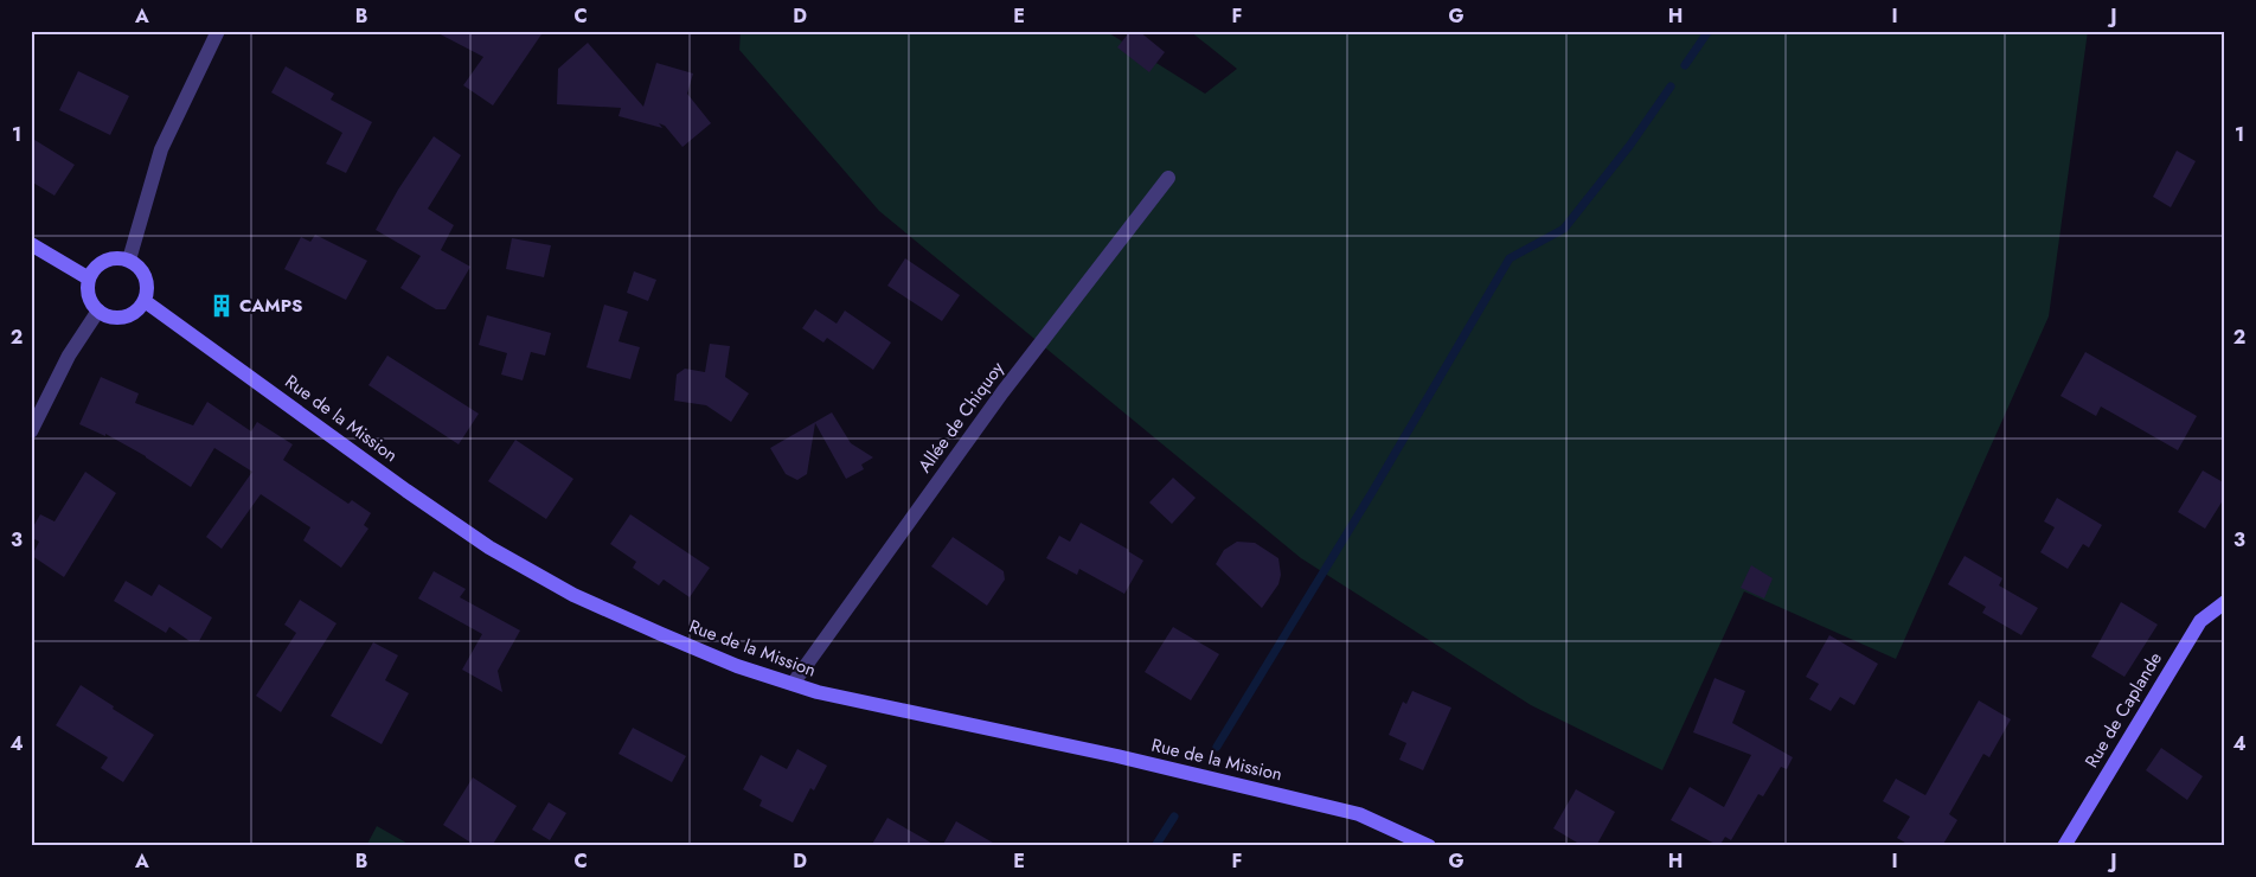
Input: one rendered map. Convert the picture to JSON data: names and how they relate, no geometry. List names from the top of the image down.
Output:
{
  "streets": {
    "main road": ["Rue de la Mission", "Rue de Caplande"],
    "street": ["Allée de Chiquoy"]
  },
  "crossings": [
    ["Allée de Chiquoy", "Rue de la Mission"]
  ],
  "places": {
    "building": ["CAMPS"]
  },
  "grid": {
    "columns": [
      "A",
      "B",
      "C",
      "D",
      "E",
      "F",
      "G",
      "H",
      "I",
      "J"
    ],
    "rows": [
      "1",
      "2",
      "3",
      "4"
    ]
  }
}
